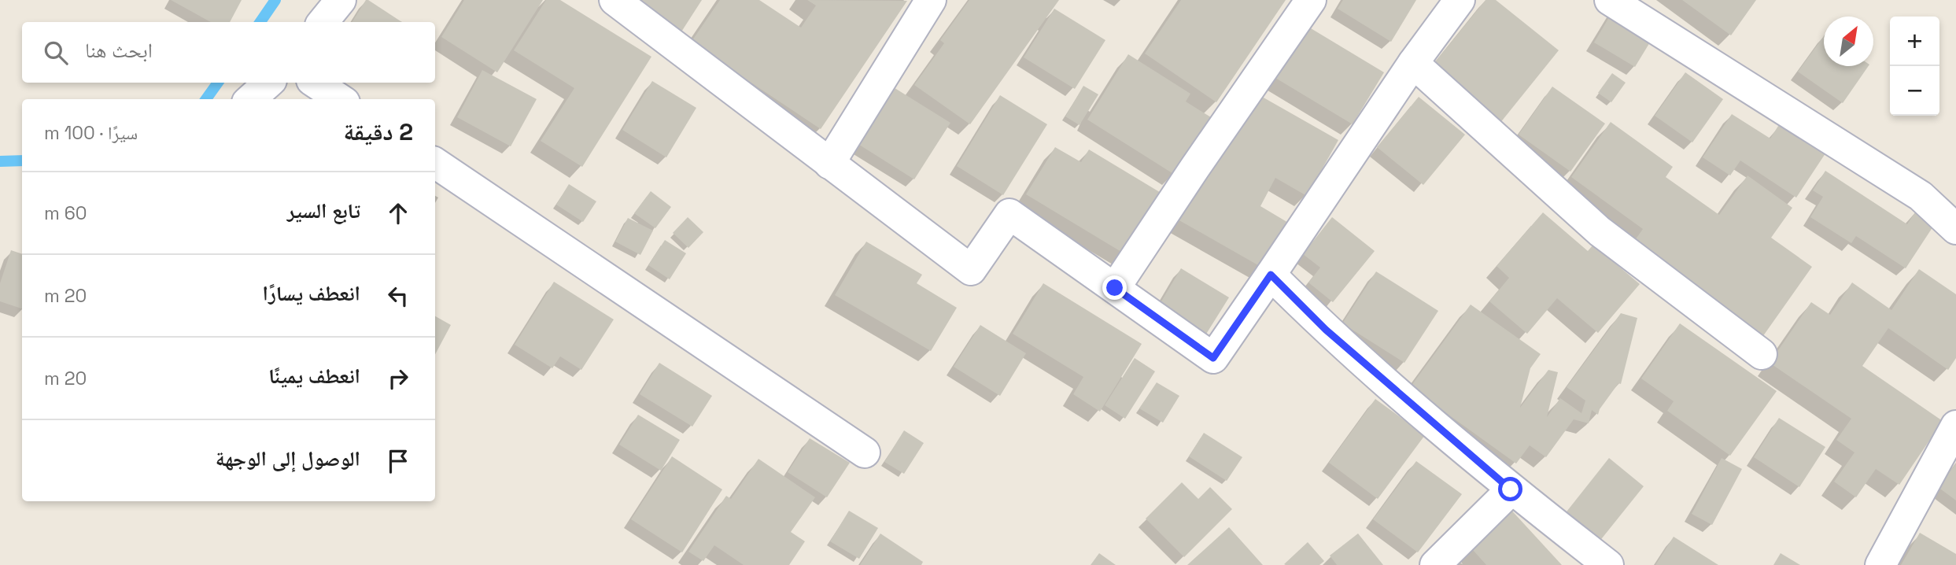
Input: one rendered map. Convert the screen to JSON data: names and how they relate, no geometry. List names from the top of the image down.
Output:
{
  "north": "top right",
  "page": {
    "map_buttons": ["+", "−"],
    "search": "ابحث هنا",
    "heading": ["2 دقيقة", "سيرًا · 100 m"],
    "list": [
      ["تابع السير", "60 m"],
      ["انعطف يسارًا", "20 m"],
      ["انعطف يمينًا", "20 m"],
      "الوصول إلى الوجهة"
    ]
  }
}
